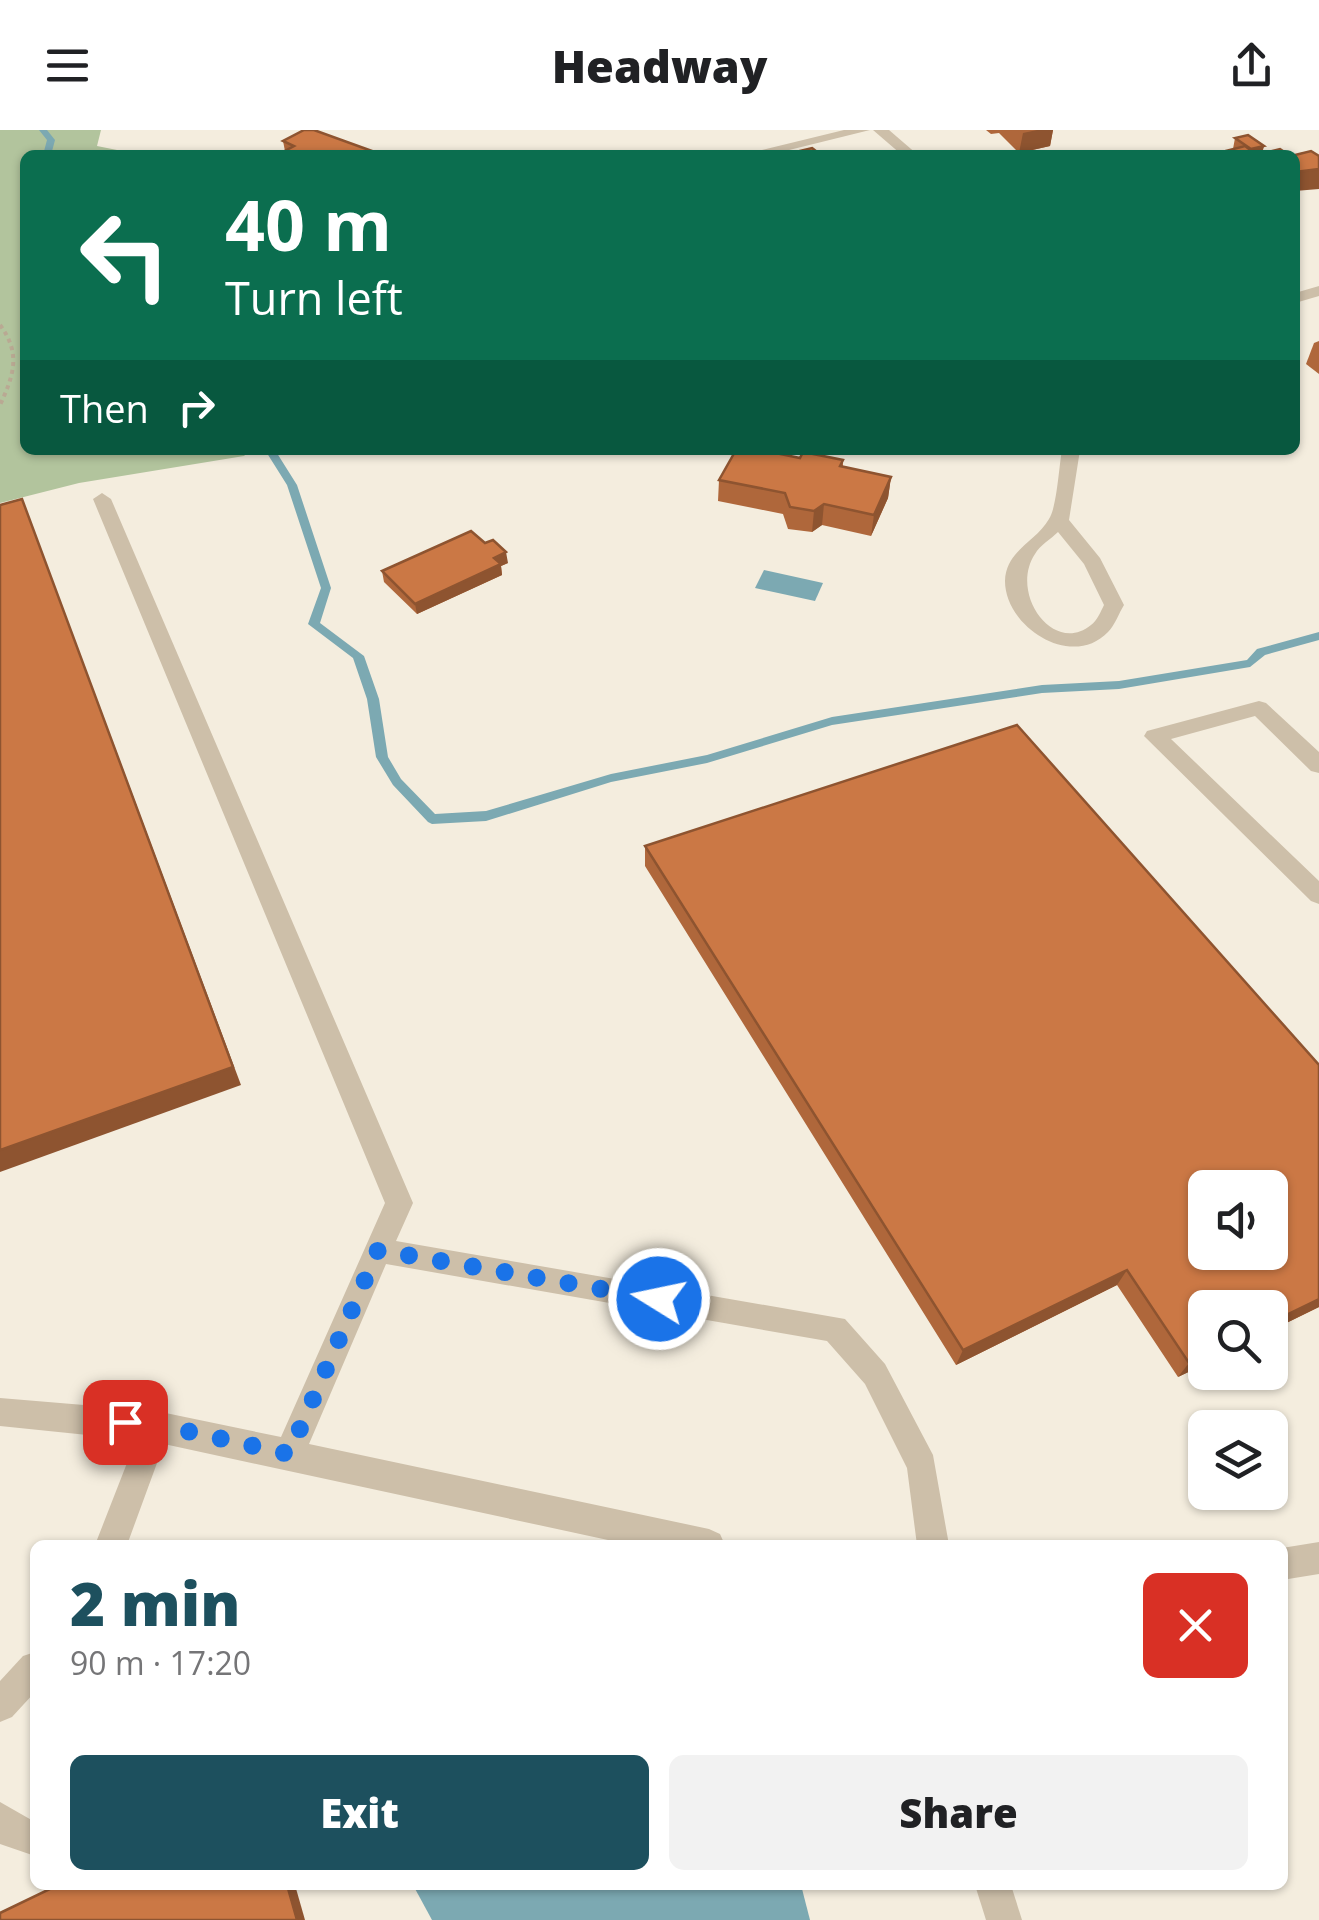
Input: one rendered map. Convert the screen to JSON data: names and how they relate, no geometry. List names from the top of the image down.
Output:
{
  "page": {
    "header": "Headway",
    "turn": ["40 m", "Turn left"],
    "then": "Then",
    "heading": ["2 min", "90 m · 17:20"],
    "buttons": ["Exit", "Share"]
  }
}
